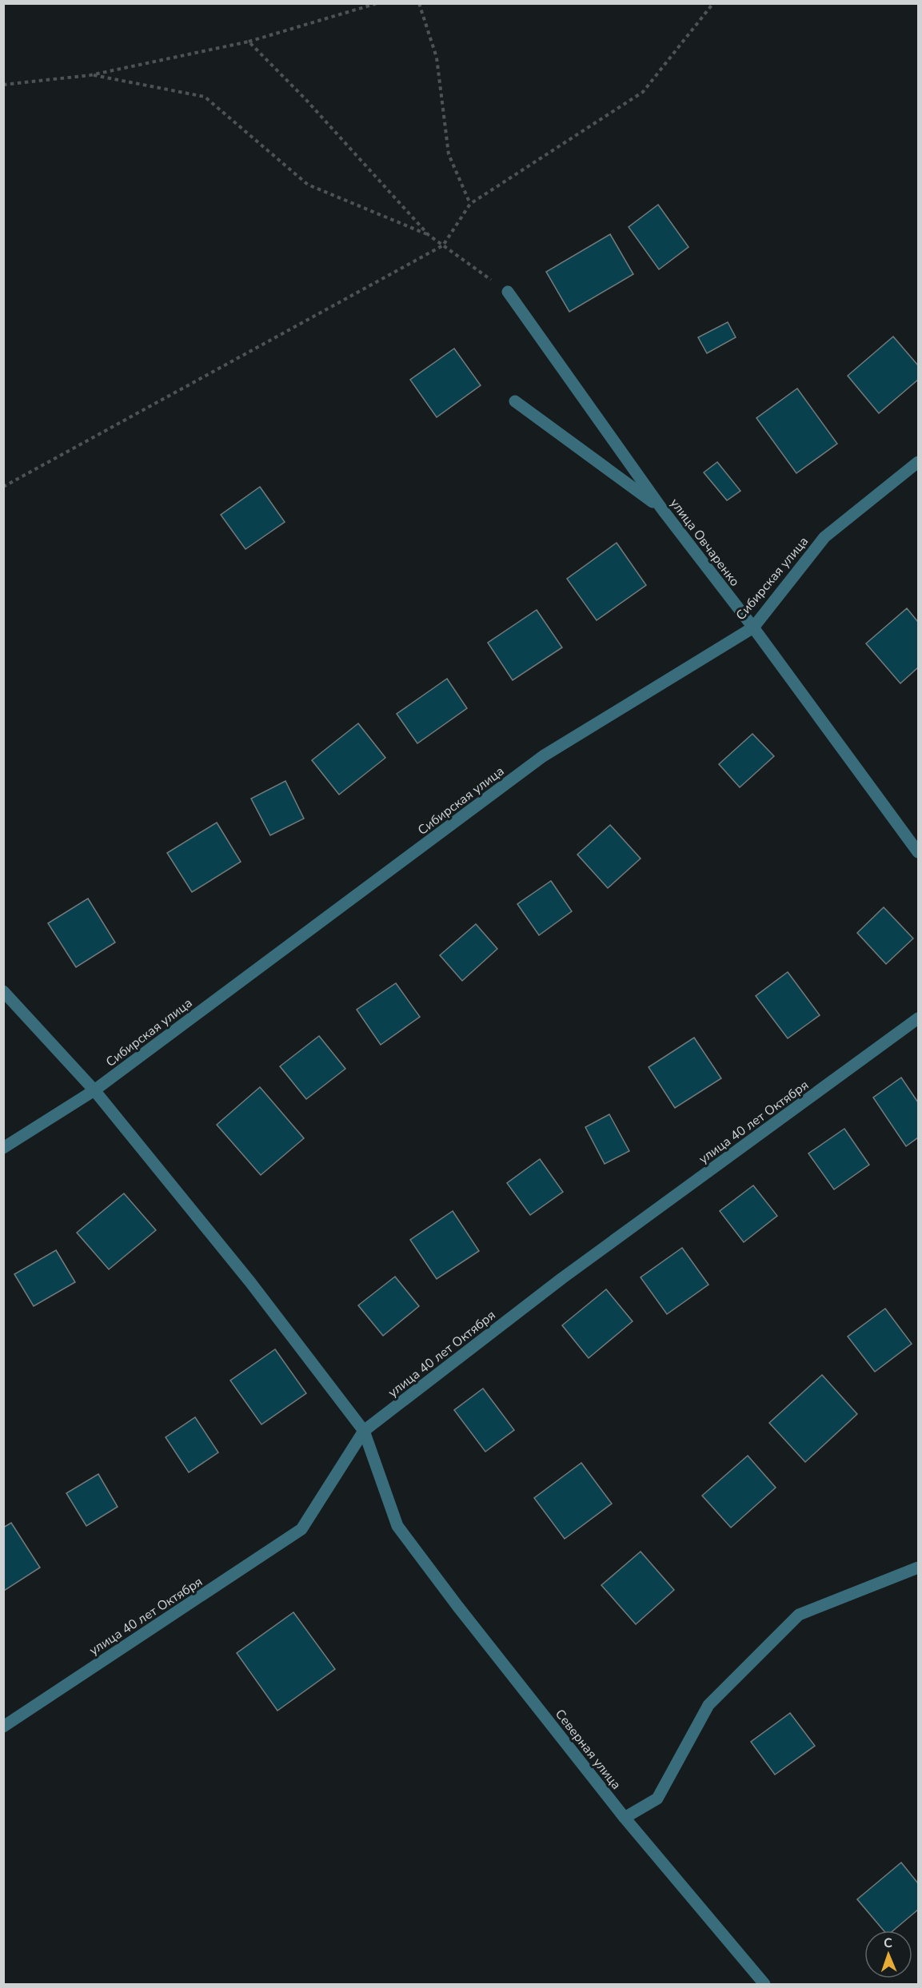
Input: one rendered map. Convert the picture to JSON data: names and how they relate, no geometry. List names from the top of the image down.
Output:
{
  "streets": {
    "street": [
      "улица Овчаренко",
      "Сибирская улица",
      "улица 40 лет Октября",
      "Северная улица"
    ]
  },
  "crossings": [
    ["улица Овчаренко", "Сибирская улица"],
    ["Сибирская улица", "Северная улица"],
    ["улица 40 лет Октября", "Северная улица"]
  ],
  "north": "top"
}
